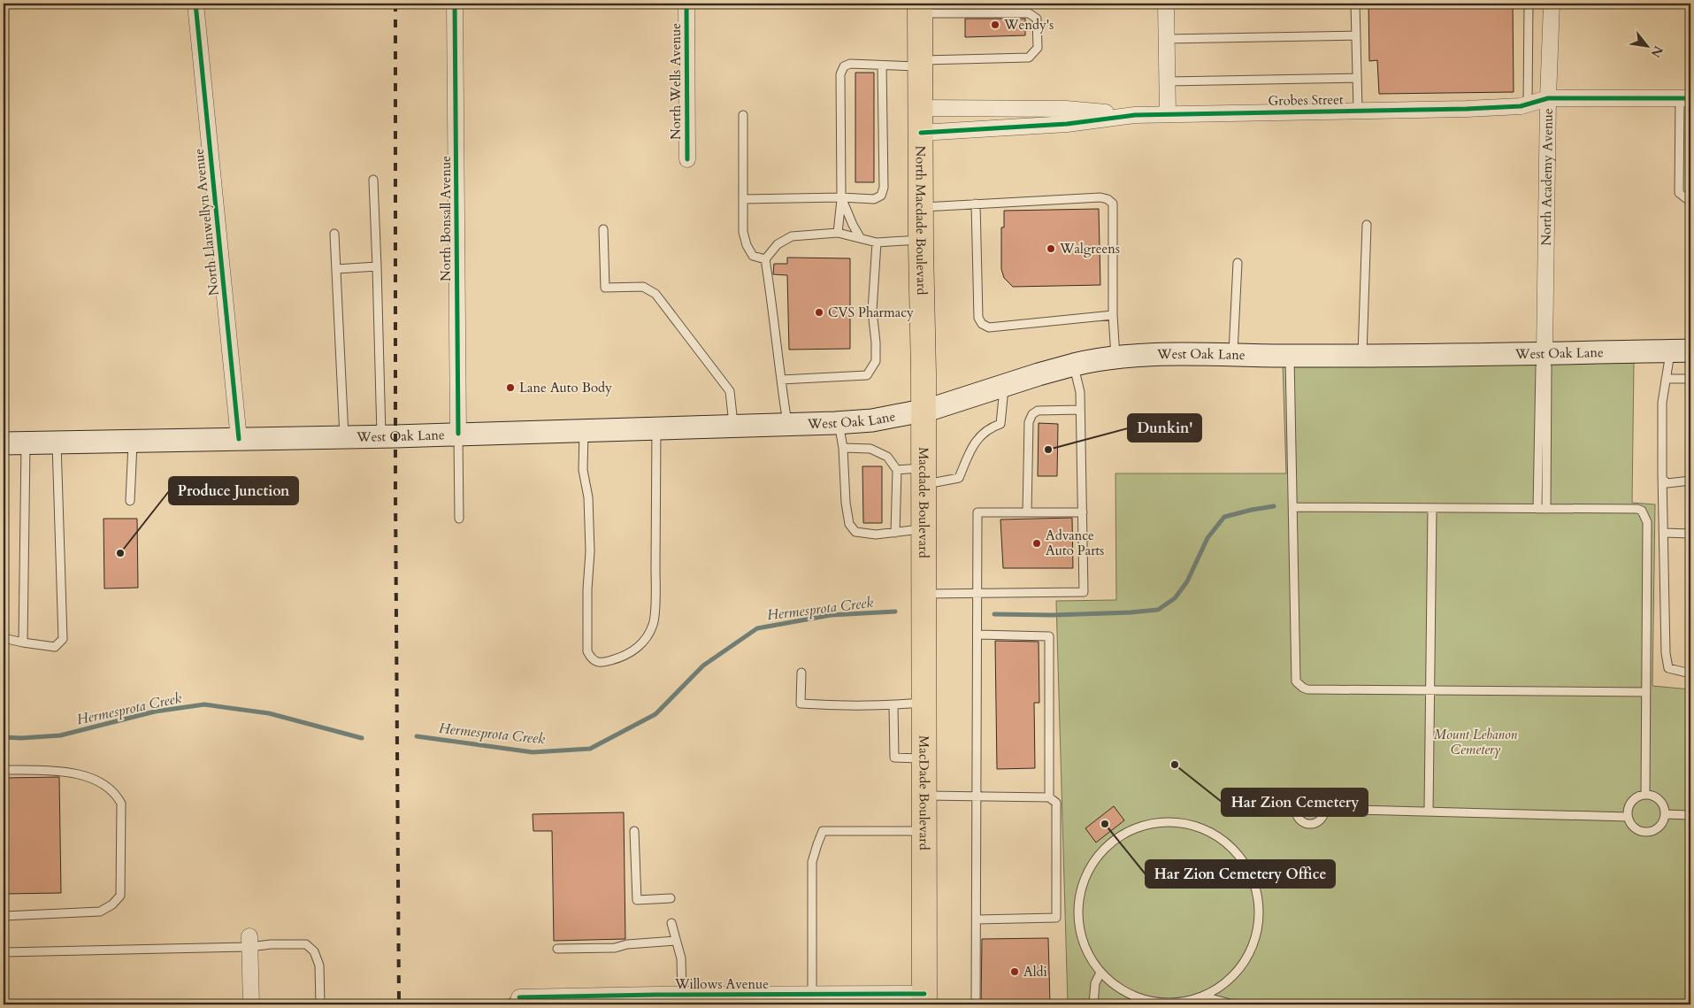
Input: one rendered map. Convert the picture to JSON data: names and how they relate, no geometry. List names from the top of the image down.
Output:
{
  "streets": {
    "main road": [
      "North Macdade Boulevard",
      "West Oak Lane",
      "Macdade Boulevard",
      "MacDade Boulevard"
    ],
    "street": [
      "North Wells Avenue",
      "Grobes Street",
      "North Academy Avenue",
      "North Bonsall Avenue",
      "North Llanwellyn Avenue",
      "Willows Avenue"
    ]
  },
  "crossings": [
    ["Grobes Street", "North Academy Avenue"],
    ["Grobes Street", "North Macdade Boulevard"],
    ["North Academy Avenue", "West Oak Lane"],
    ["North Bonsall Avenue", "West Oak Lane"],
    ["North Macdade Boulevard", "West Oak Lane"],
    ["North Macdade Boulevard", "Macdade Boulevard"],
    ["North Llanwellyn Avenue", "West Oak Lane"],
    ["West Oak Lane", "Macdade Boulevard"],
    ["Macdade Boulevard", "MacDade Boulevard"],
    ["MacDade Boulevard", "Willows Avenue"]
  ],
  "water": ["Hermesprota Creek"],
  "parks": ["Mount Lebanon Cemetery"],
  "places": [
    "Wendy's",
    "Walgreens",
    "CVS Pharmacy",
    "Lane Auto Body",
    "Dunkin'",
    "Advance Auto Parts",
    "Produce Junction",
    "Har Zion Cemetery",
    "Har Zion Cemetery Office",
    "Aldi"
  ],
  "north": "bottom right"
}
